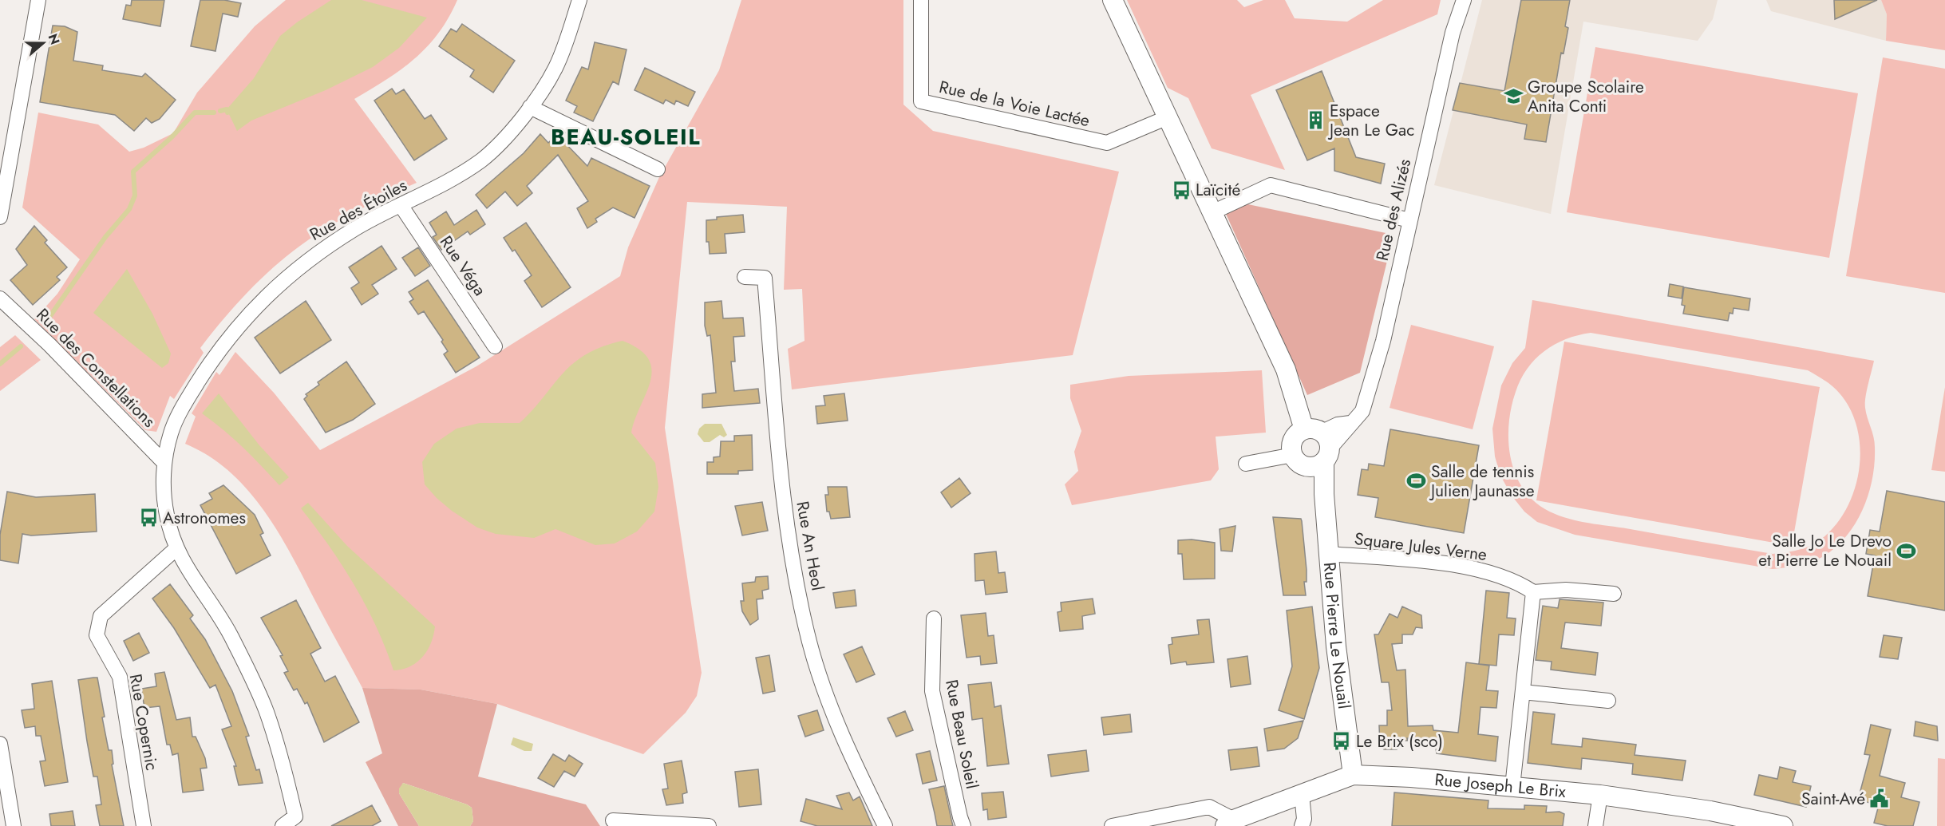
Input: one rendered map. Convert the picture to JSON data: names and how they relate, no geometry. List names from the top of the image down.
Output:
{
  "streets": {
    "street": [
      "Rue de la Voie Lactée",
      "Rue des Étoiles",
      "Rue des Alizés",
      "Rue Véga",
      "Rue des Constellations",
      "Rue An Heol",
      "Square Jules Verne",
      "Rue Pierre Le Nouail",
      "Rue Copernic",
      "Rue Beau Soleil",
      "Rue Joseph Le Brix"
    ]
  },
  "crossings": [
    ["Rue de la Voie Lactée", "Rue Pierre Le Nouail"],
    ["Rue des Étoiles", "Rue Véga"],
    ["Rue des Étoiles", "Rue des Constellations"],
    ["Rue des Étoiles", "Rue Copernic"],
    ["Rue des Alizés", "Rue Pierre Le Nouail"],
    ["Square Jules Verne", "Rue Pierre Le Nouail"],
    ["Rue Pierre Le Nouail", "Rue Joseph Le Brix"]
  ],
  "districts": ["BEAU-SOLEIL"],
  "places": {
    "school or university": ["Groupe Scolaire Anita Conti"],
    "building": ["Espace Jean Le Gac"],
    "bus stop": ["Laïcité", "Astronomes", "Le Brix (sco)"],
    "sports": ["Salle de tennis Julien Jaunasse", "Salle Jo Le Drevo et Pierre Le Nouail"],
    "public building": ["Saint-Avé"]
  },
  "north": "right"
}
